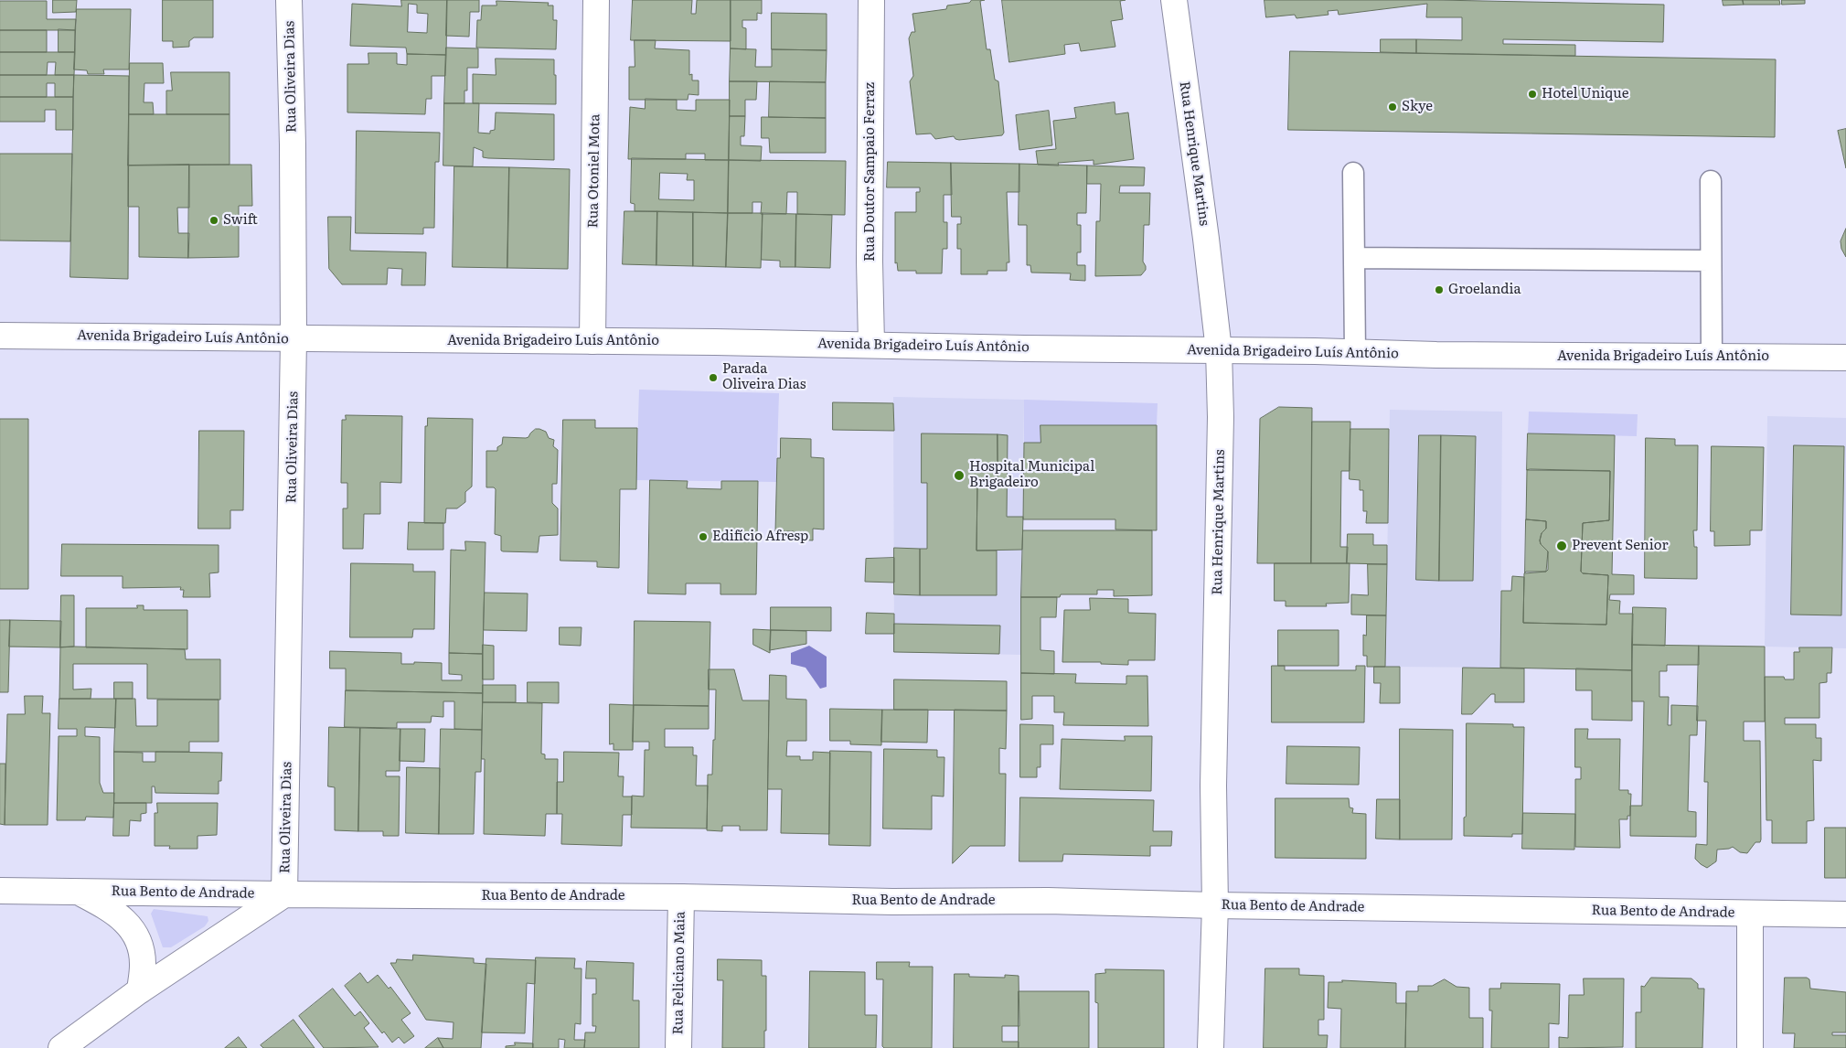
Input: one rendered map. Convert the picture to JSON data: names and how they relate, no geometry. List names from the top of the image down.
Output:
{
  "streets": {
    "street": [
      "Rua Oliveira Dias",
      "Rua Henrique Martins",
      "Rua Otoniel Mota",
      "Rua Doutor Sampaio Ferraz",
      "Avenida Brigadeiro Luís Antônio",
      "Rua Bento de Andrade",
      "Rua Feliciano Maia"
    ]
  },
  "crossings": [
    ["Rua Oliveira Dias", "Avenida Brigadeiro Luís Antônio"],
    ["Rua Oliveira Dias", "Rua Bento de Andrade"],
    ["Rua Henrique Martins", "Avenida Brigadeiro Luís Antônio"],
    ["Rua Henrique Martins", "Rua Bento de Andrade"],
    ["Rua Otoniel Mota", "Avenida Brigadeiro Luís Antônio"],
    ["Rua Doutor Sampaio Ferraz", "Avenida Brigadeiro Luís Antônio"],
    ["Rua Bento de Andrade", "Rua Feliciano Maia"]
  ],
  "places": [
    "Hotel Unique",
    "Skye",
    "Swift",
    "Groelandia",
    "Parada Oliveira Dias",
    "Hospital Municipal Brigadeiro",
    "Edifício Afresp",
    "Prevent Senior"
  ]
}
